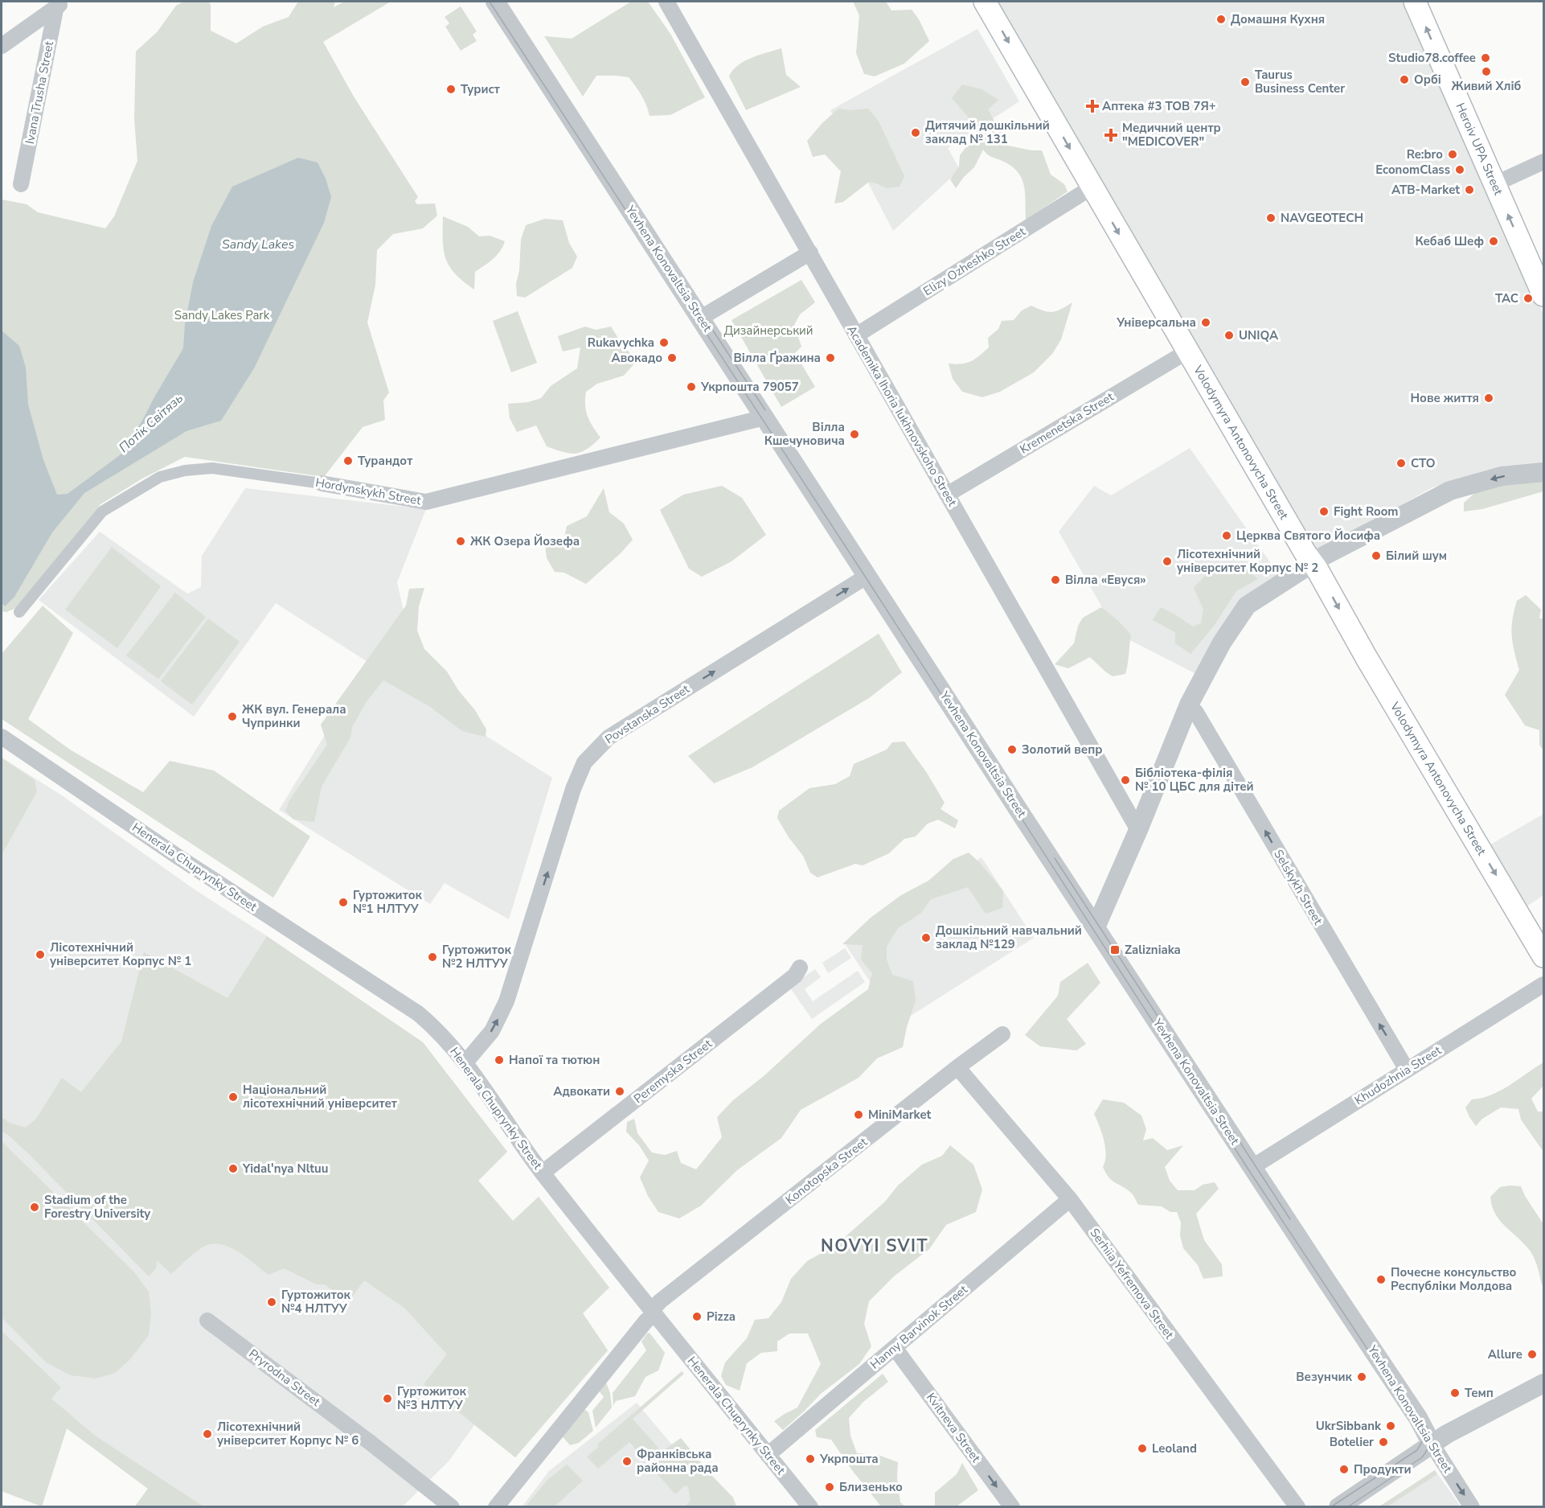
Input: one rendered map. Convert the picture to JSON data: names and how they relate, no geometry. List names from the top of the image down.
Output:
{
  "streets": {
    "main road": ["Heroiv UPA Street", "Volodymyra Antonovycha Street"],
    "street": [
      "Ivana Trusha Street",
      "Elizy Ozheshko Street",
      "Yevhena Konovaltsia Street",
      "Academika Ihoria Iukhnovskoho Street",
      "Kremenetska Street",
      "Hordynskykh Street",
      "Povstanska Street",
      "Henerala Chuprynky Street",
      "Selskykh Street",
      "Peremyska Street",
      "Khudozhnia Street",
      "Konotopska Street",
      "Serhiia Yefremova Street",
      "Hanny Barvinok Street",
      "Pryrodna Street",
      "Kvitneva Street"
    ]
  },
  "crossings": [
    ["Elizy Ozheshko Street", "Academika Ihoria Iukhnovskoho Street"],
    ["Elizy Ozheshko Street", "Volodymyra Antonovycha Street"],
    ["Yevhena Konovaltsia Street", "Hordynskykh Street"],
    ["Yevhena Konovaltsia Street", "Povstanska Street"],
    ["Yevhena Konovaltsia Street", "Khudozhnia Street"],
    ["Academika Ihoria Iukhnovskoho Street", "Kremenetska Street"],
    ["Kremenetska Street", "Volodymyra Antonovycha Street"],
    ["Povstanska Street", "Henerala Chuprynky Street"],
    ["Henerala Chuprynky Street", "Peremyska Street"],
    ["Henerala Chuprynky Street", "Konotopska Street"],
    ["Henerala Chuprynky Street", "Hanny Barvinok Street"],
    ["Selskykh Street", "Khudozhnia Street"],
    ["Konotopska Street", "Serhiia Yefremova Street"],
    ["Serhiia Yefremova Street", "Hanny Barvinok Street"],
    ["Hanny Barvinok Street", "Kvitneva Street"]
  ],
  "one_way": [
    "Heroiv UPA Street",
    "Volodymyra Antonovycha Street",
    "Povstanska Street",
    "Selskykh Street",
    "Kvitneva Street"
  ],
  "districts": ["NOVYI SVIT"],
  "water": ["Sandy Lakes", "Потік Світязь"],
  "parks": ["Sandy Lakes Park", "Дизайнерський"],
  "places": {
    "other": [
      "Домашня Кухня",
      "Studio78.coffee",
      "Живий Хліб",
      "Орбі",
      "Taurus Business Center",
      "Турист",
      "Дитячий дошкільний заклад № 131",
      "Re:bro",
      "EconomClass",
      "ATB-Market",
      "NAVGEOTECH",
      "Кебаб Шеф",
      "ТАС",
      "Універсальна",
      "UNIQA",
      "Rukavychka",
      "Авокадо",
      "Вілла Ґражина",
      "Укрпошта 79057",
      "Нове життя",
      "Вілла Кшечуновича",
      "Турандот",
      "СТО",
      "Fight Room",
      "Церква Святого Йосифа",
      "ЖК Озера Йозефа",
      "Білий шум",
      "Лісотехнічний університет Корпус № 2",
      "Вілла «Евуся»",
      "ЖК вул. Генерала Чупринки",
      "Золотий вепр",
      "Бібліотека-філія № 10 ЦБС для дітей",
      "Гуртожиток №1 НЛТУУ",
      "Дошкільний навчальний заклад №129",
      "Лісотехнічний університет Корпус № 1",
      "Гуртожиток №2 НЛТУУ",
      "Напої та тютюн",
      "Адвокати",
      "Національний лісотехнічний університет",
      "MiniMarket",
      "Yidalʹnya Nltuu",
      "Stadium of the Forestry University",
      "Почесне консульство Республіки Молдова",
      "Гуртожиток №4 НЛТУУ",
      "Pizza",
      "Allure",
      "Везунчик",
      "Темп",
      "Гуртожиток №3 НЛТУУ",
      "UkrSibbank",
      "Лісотехнічний університет Корпус № 6",
      "Botelier",
      "Leoland",
      "Укрпошта",
      "Франківська районна рада",
      "Продукти",
      "Близенько"
    ],
    "health": ["Аптека #3 ТОВ 7Я+", "Медичний центр \"MEDICOVER\""],
    "transit": ["Zalizniaka"]
  }
}
